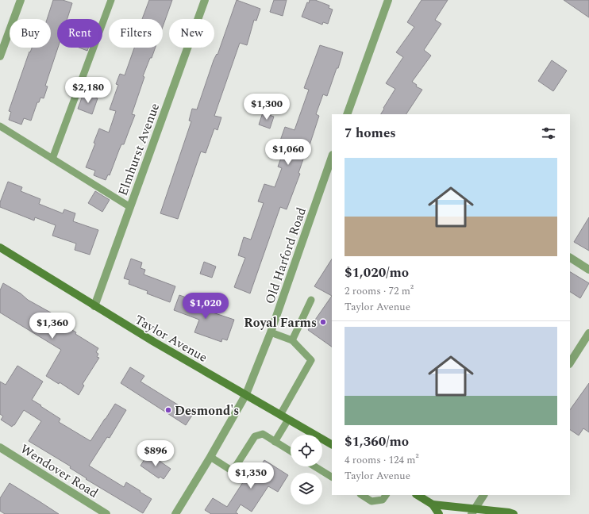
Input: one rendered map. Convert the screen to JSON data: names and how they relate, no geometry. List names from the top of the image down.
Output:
{
  "streets": {
    "main road": ["Taylor Avenue"],
    "street": ["Elmhurst Avenue", "Old Harford Road", "Wendover Road"]
  },
  "crossings": [
    ["Elmhurst Avenue", "Taylor Avenue"],
    ["Old Harford Road", "Taylor Avenue"]
  ],
  "places": ["Royal Farms", "Desmond's"],
  "page": {
    "chip": [
      "Buy",
      "Rent",
      "Filters",
      "New"
    ],
    "price": [
      "$2,180",
      "$1,300",
      "$1,060",
      "$1,020",
      "$1,360",
      "$896",
      "$1,350"
    ],
    "heading": "7 homes",
    "list": [
      {
        "name": "$1,020/mo",
        "note": "2 rooms · 72 m² · Taylor Avenue"
      },
      {
        "name": "$1,360/mo",
        "note": "4 rooms · 124 m² · Taylor Avenue"
      }
    ]
  }
}
